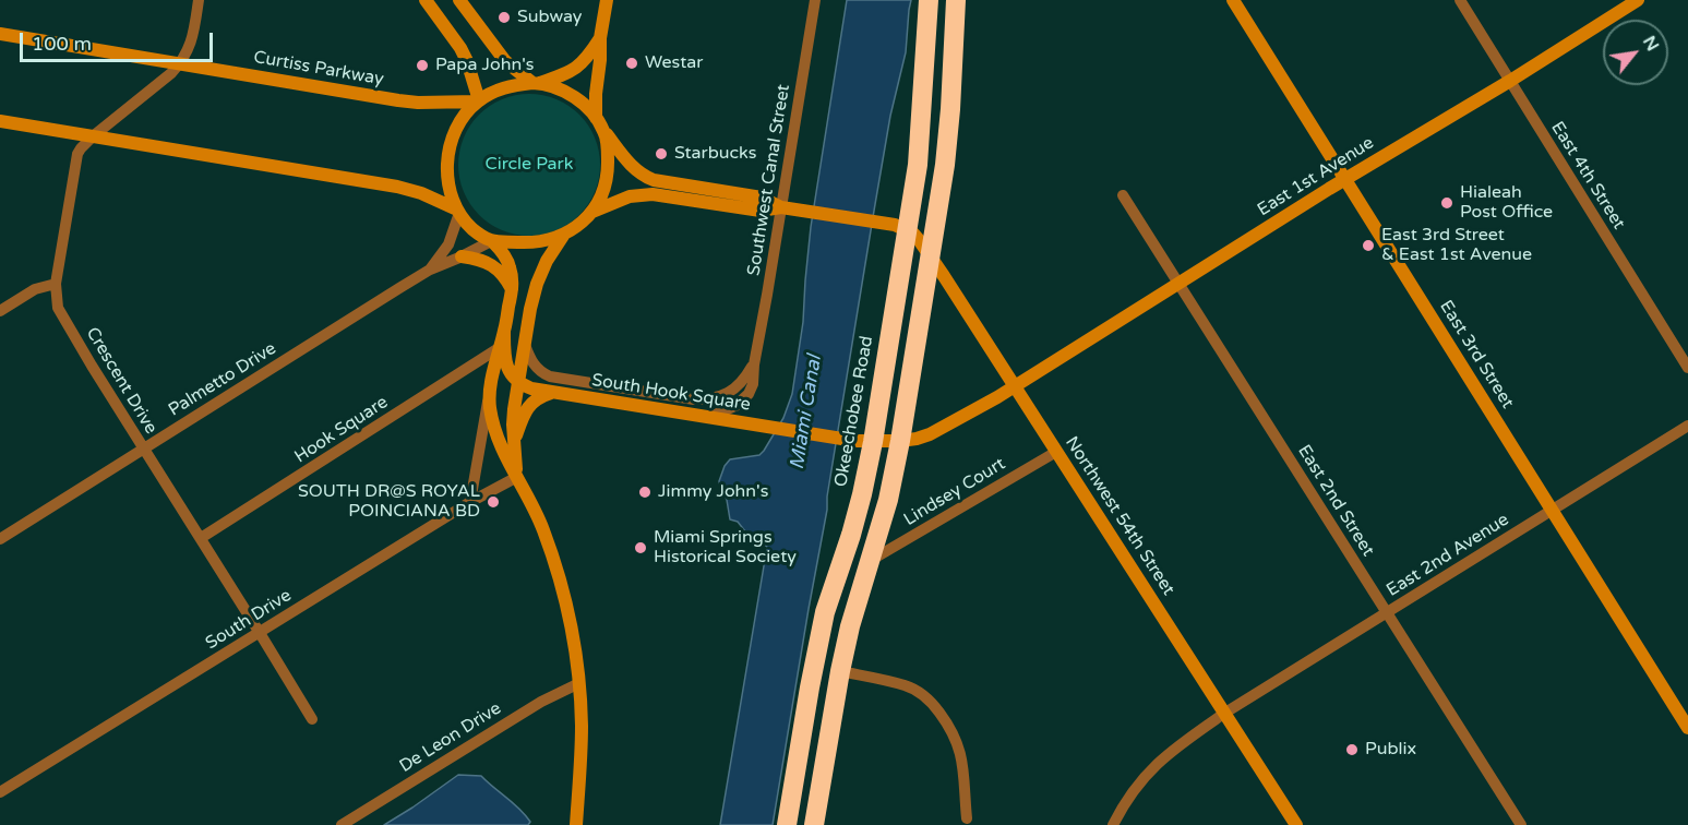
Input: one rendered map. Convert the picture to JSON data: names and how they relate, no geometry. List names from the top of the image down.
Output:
{
  "streets": {
    "highway": ["Okeechobee Road"],
    "main road": [
      "Curtiss Parkway",
      "East 1st Avenue",
      "East 3rd Street",
      "South Hook Square",
      "Northwest 54th Street"
    ],
    "street": [
      "East 4th Street",
      "Southwest Canal Street",
      "Palmetto Drive",
      "Crescent Drive",
      "Hook Square",
      "Lindsey Court",
      "East 2nd Street",
      "East 2nd Avenue",
      "South Drive",
      "De Leon Drive"
    ]
  },
  "crossings": [
    ["Curtiss Parkway", "Palmetto Drive"],
    ["Curtiss Parkway", "Crescent Drive"],
    ["East 4th Street", "East 1st Avenue"],
    ["East 1st Avenue", "East 3rd Street"],
    ["East 1st Avenue", "South Hook Square"],
    ["East 1st Avenue", "East 2nd Street"],
    ["East 1st Avenue", "Northwest 54th Street"],
    ["Southwest Canal Street", "South Hook Square"],
    ["East 3rd Street", "East 2nd Avenue"],
    ["Palmetto Drive", "Crescent Drive"],
    ["Crescent Drive", "Hook Square"],
    ["Crescent Drive", "South Drive"],
    ["South Hook Square", "Okeechobee Road"],
    ["Okeechobee Road", "Northwest 54th Street"],
    ["Lindsey Court", "Northwest 54th Street"],
    ["East 2nd Street", "East 2nd Avenue"],
    ["Northwest 54th Street", "East 2nd Avenue"]
  ],
  "water": ["Miami Canal"],
  "parks": ["Circle Park"],
  "places": [
    "Subway",
    "Westar",
    "Papa John's",
    "Starbucks",
    "Hialeah Post Office",
    "East 3rd Street & East 1st Avenue",
    "Jimmy John's",
    "SOUTH DR@S ROYAL POINCIANA BD",
    "Miami Springs Historical Society",
    "Publix"
  ],
  "scale_bar": "100 m",
  "north": "top right"
}
